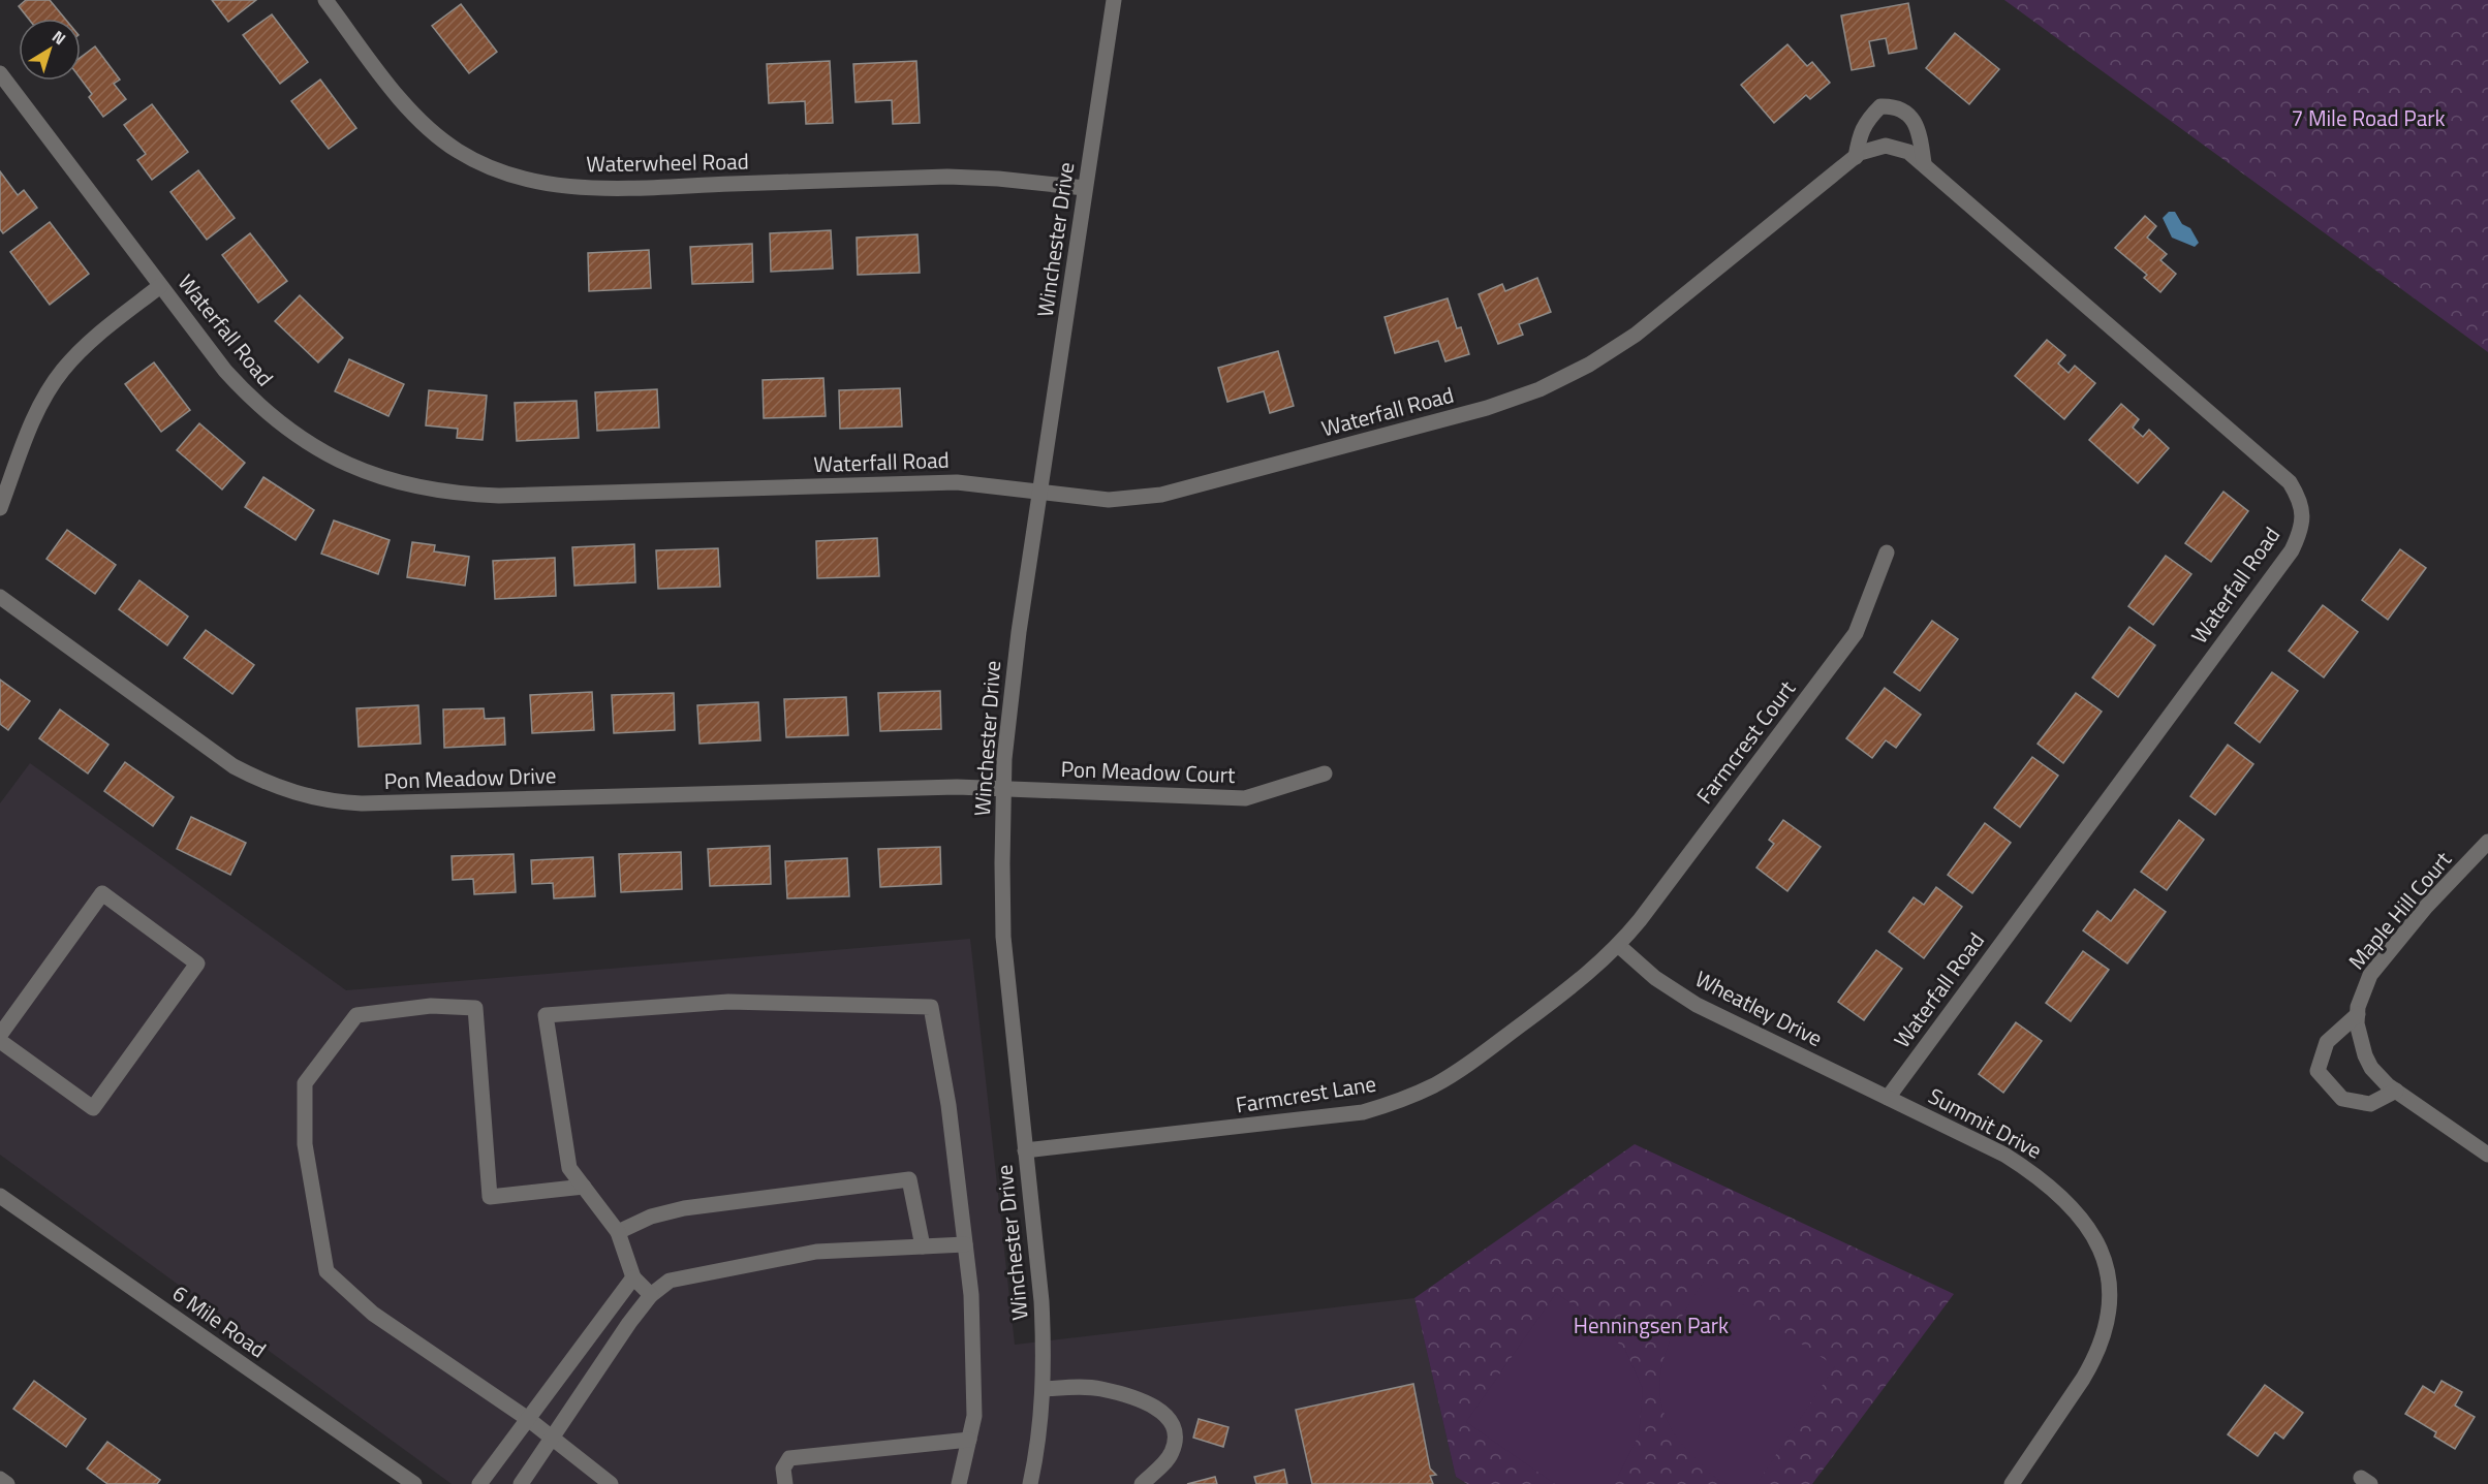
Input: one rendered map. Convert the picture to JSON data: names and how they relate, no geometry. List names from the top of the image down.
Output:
{
  "streets": {
    "street": [
      "Waterwheel Road",
      "Winchester Drive",
      "Waterfall Road",
      "Farmcrest Court",
      "Pon Meadow Court",
      "Pon Meadow Drive",
      "Maple Hill Court",
      "Wheatley Drive",
      "Farmcrest Lane",
      "Summit Drive",
      "6 Mile Road"
    ]
  },
  "crossings": [
    ["Waterwheel Road", "Winchester Drive"],
    ["Winchester Drive", "Waterfall Road"],
    ["Winchester Drive", "Pon Meadow Court"],
    ["Winchester Drive", "Pon Meadow Drive"],
    ["Winchester Drive", "Farmcrest Lane"],
    ["Waterfall Road", "Wheatley Drive"],
    ["Waterfall Road", "Summit Drive"],
    ["Farmcrest Court", "Wheatley Drive"],
    ["Farmcrest Court", "Farmcrest Lane"],
    ["Pon Meadow Court", "Pon Meadow Drive"],
    ["Wheatley Drive", "Farmcrest Lane"],
    ["Wheatley Drive", "Summit Drive"]
  ],
  "parks": ["7 Mile Road Park", "Henningsen Park"],
  "north": "top right"
}
